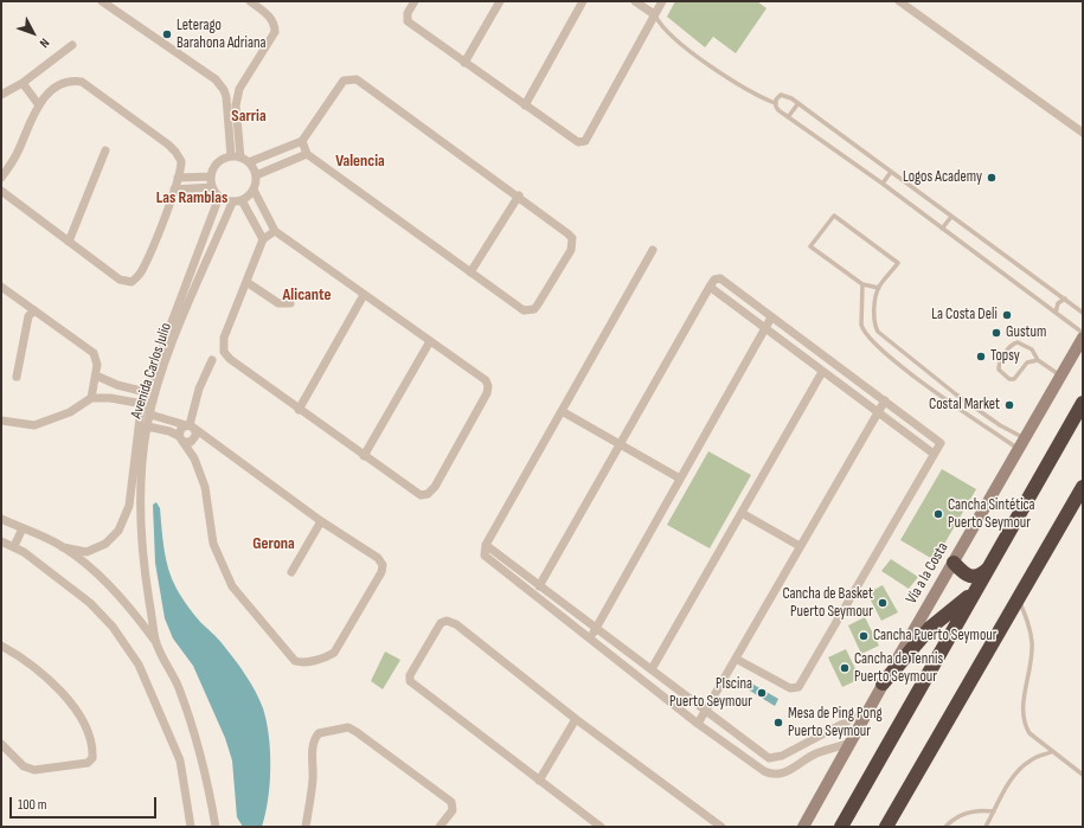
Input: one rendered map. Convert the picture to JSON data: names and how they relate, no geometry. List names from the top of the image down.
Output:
{
  "streets": {
    "street": ["Avenida Carlos Julio", "Vía a la Costa"]
  },
  "districts": [
    "Sarria",
    "Valencia",
    "Las Ramblas",
    "Alicante",
    "Gerona"
  ],
  "places": [
    "Leterago Barahona Adriana",
    "Logos Academy",
    "La Costa Deli",
    "Gustum",
    "Topsy",
    "Costal Market",
    "Cancha Sintética Puerto Seymour",
    "Cancha de Basket Puerto Seymour",
    "Cancha Puerto Seymour",
    "Cancha de Tennis Puerto Seymour",
    "PIscina Puerto Seymour",
    "Mesa de Ping Pong Puerto Seymour"
  ],
  "scale_bar": "100 m",
  "north": "bottom right"
}
